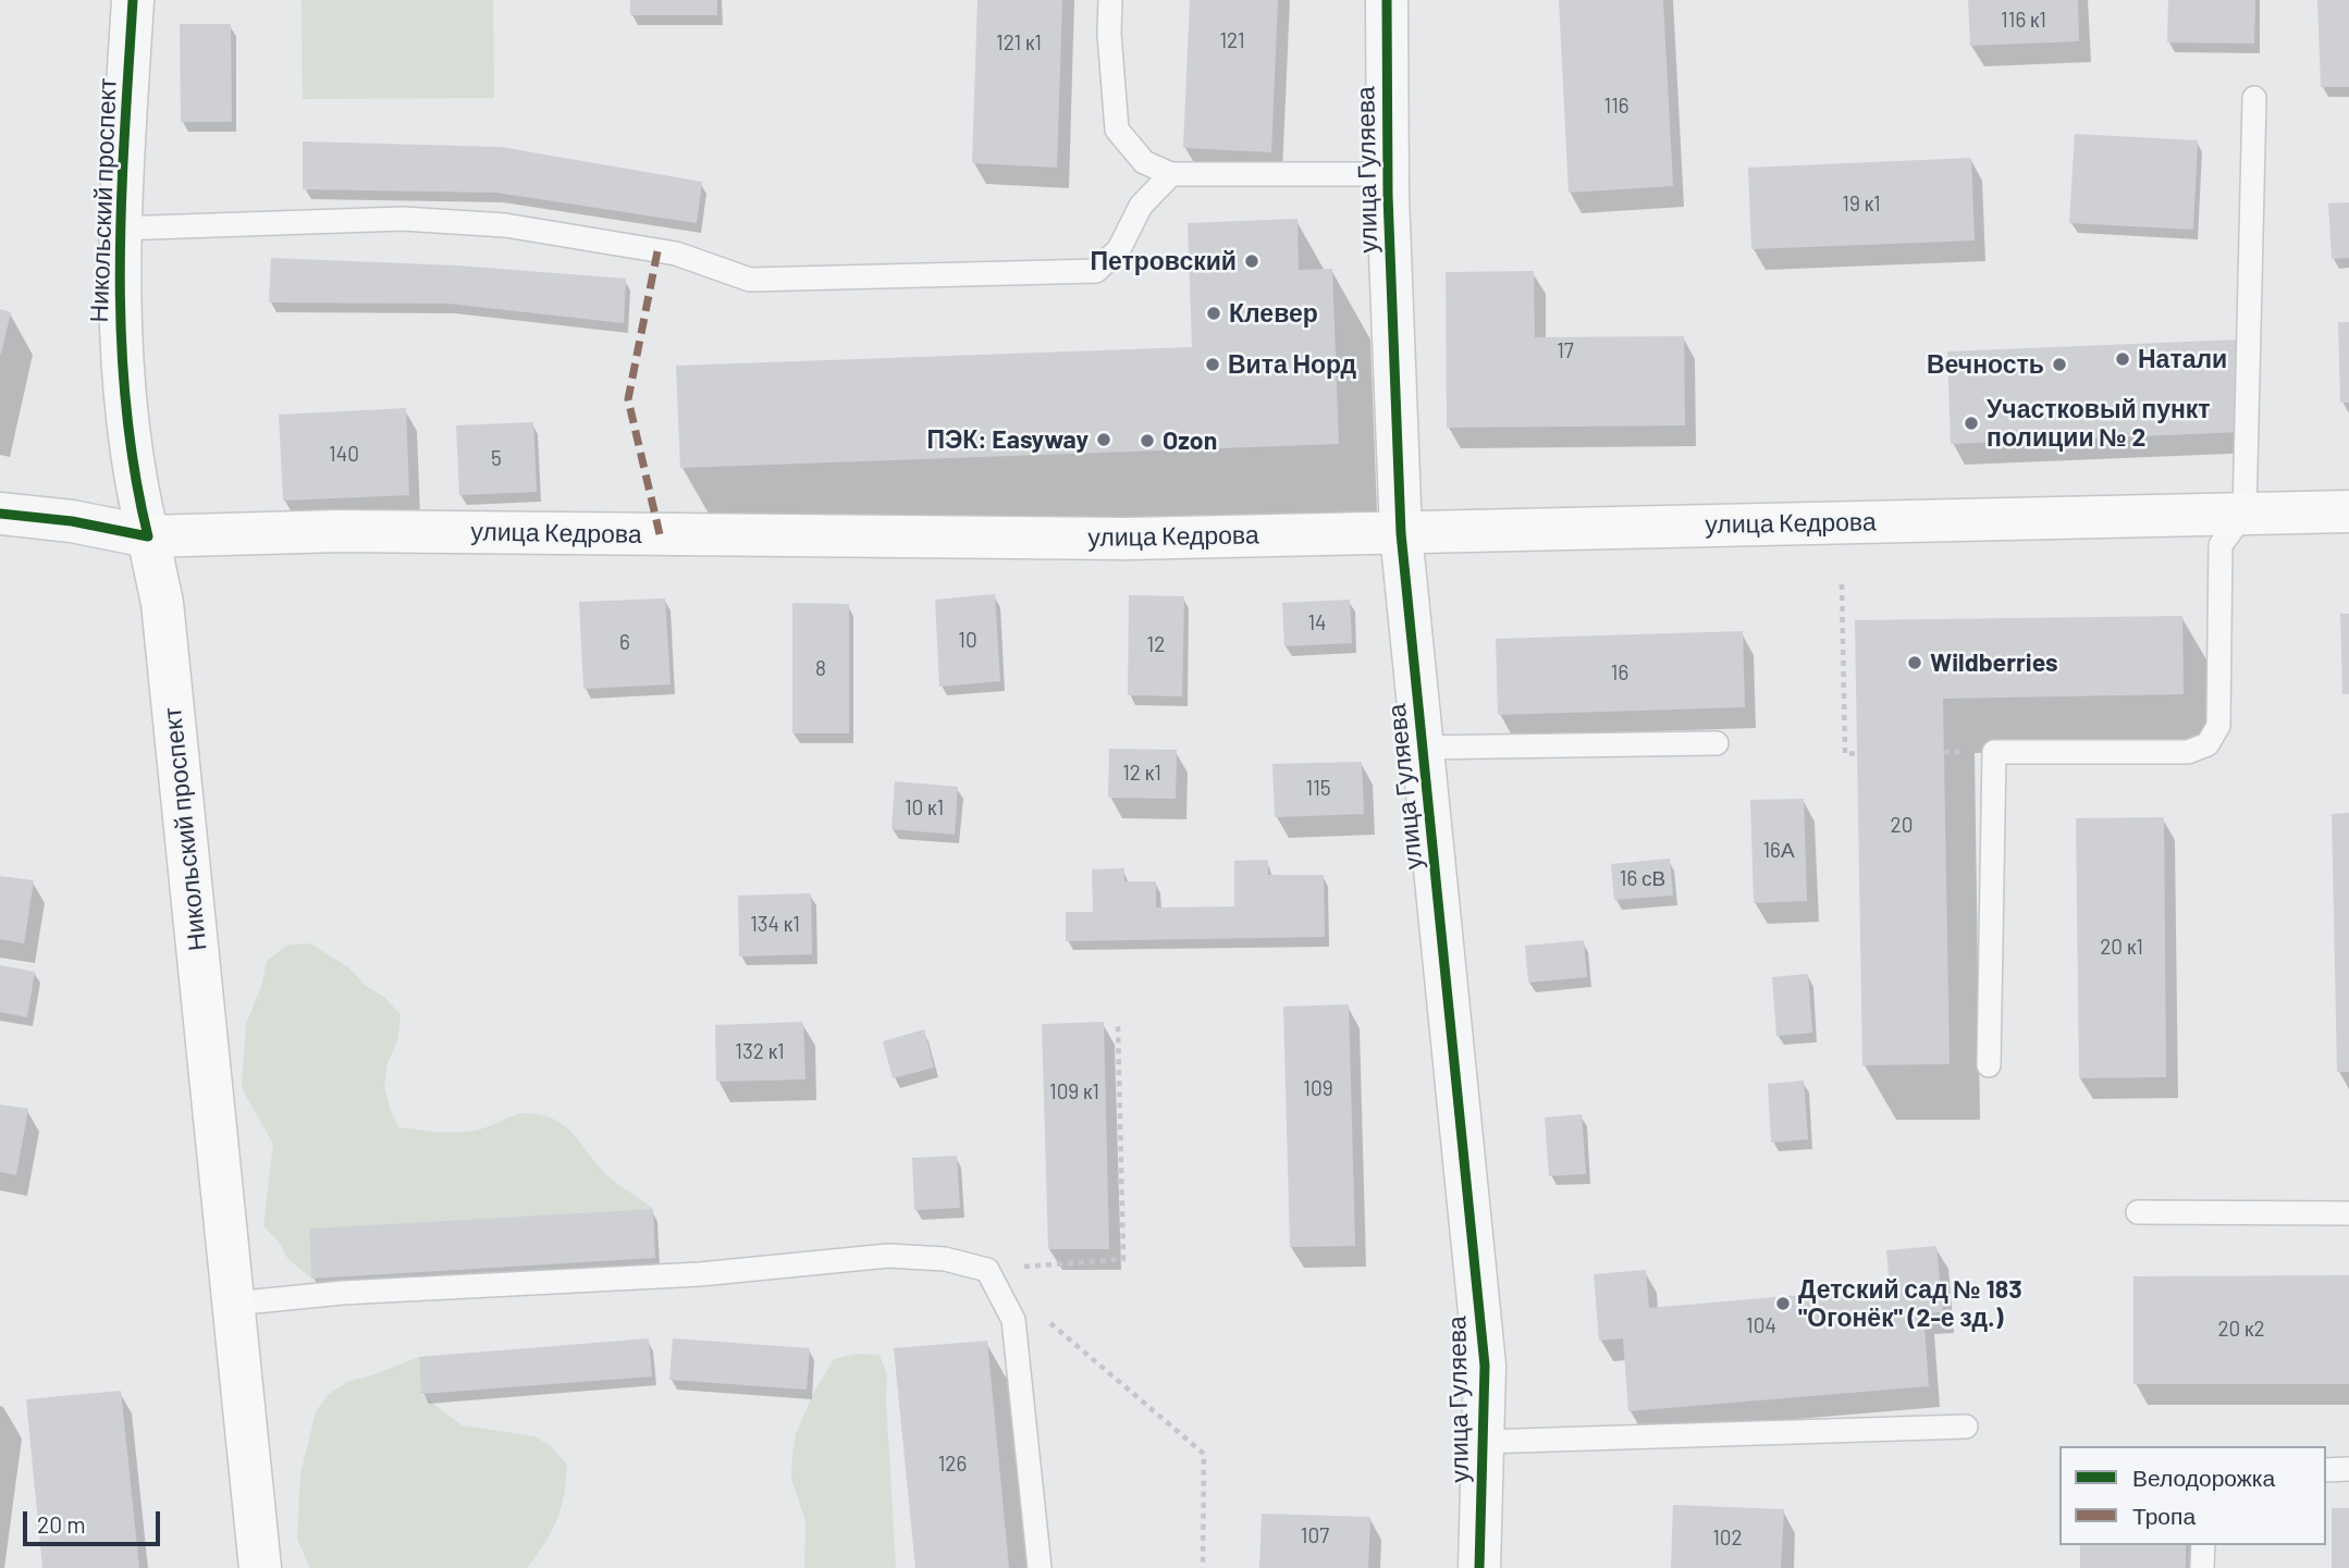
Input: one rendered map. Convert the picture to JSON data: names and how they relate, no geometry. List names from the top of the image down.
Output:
{
  "streets": {
    "main road": ["Никольский проспект", "улица Кедрова"],
    "street": ["улица Гуляева"]
  },
  "crossings": [
    ["улица Гуляева", "улица Кедрова"],
    ["Никольский проспект", "улица Кедрова"]
  ],
  "places": [
    "Петровский",
    "Клевер",
    "Натали",
    "Вита Норд",
    "Вечность",
    "Участковый пункт полиции № 2",
    "ПЭК: Easyway",
    "Ozon",
    "Wildberries",
    "Детский сад № 183 \"Огонёк\" (2-е зд.)"
  ],
  "house_numbers": [
    "116 к1",
    "121",
    "121 к1",
    "116",
    "19 к1",
    "17",
    "140",
    "5",
    "14",
    "10",
    "6",
    "12",
    "8",
    "16",
    "12 к1",
    "115",
    "10 к1",
    "20",
    "16А",
    "16 сВ",
    "134 к1",
    "20 к1",
    "132 к1",
    "109",
    "109 к1",
    "104",
    "20 к2",
    "126",
    "107",
    "102"
  ],
  "legend": ["Велодорожка", "Тропа"],
  "scale_bar": "20 m"
}
